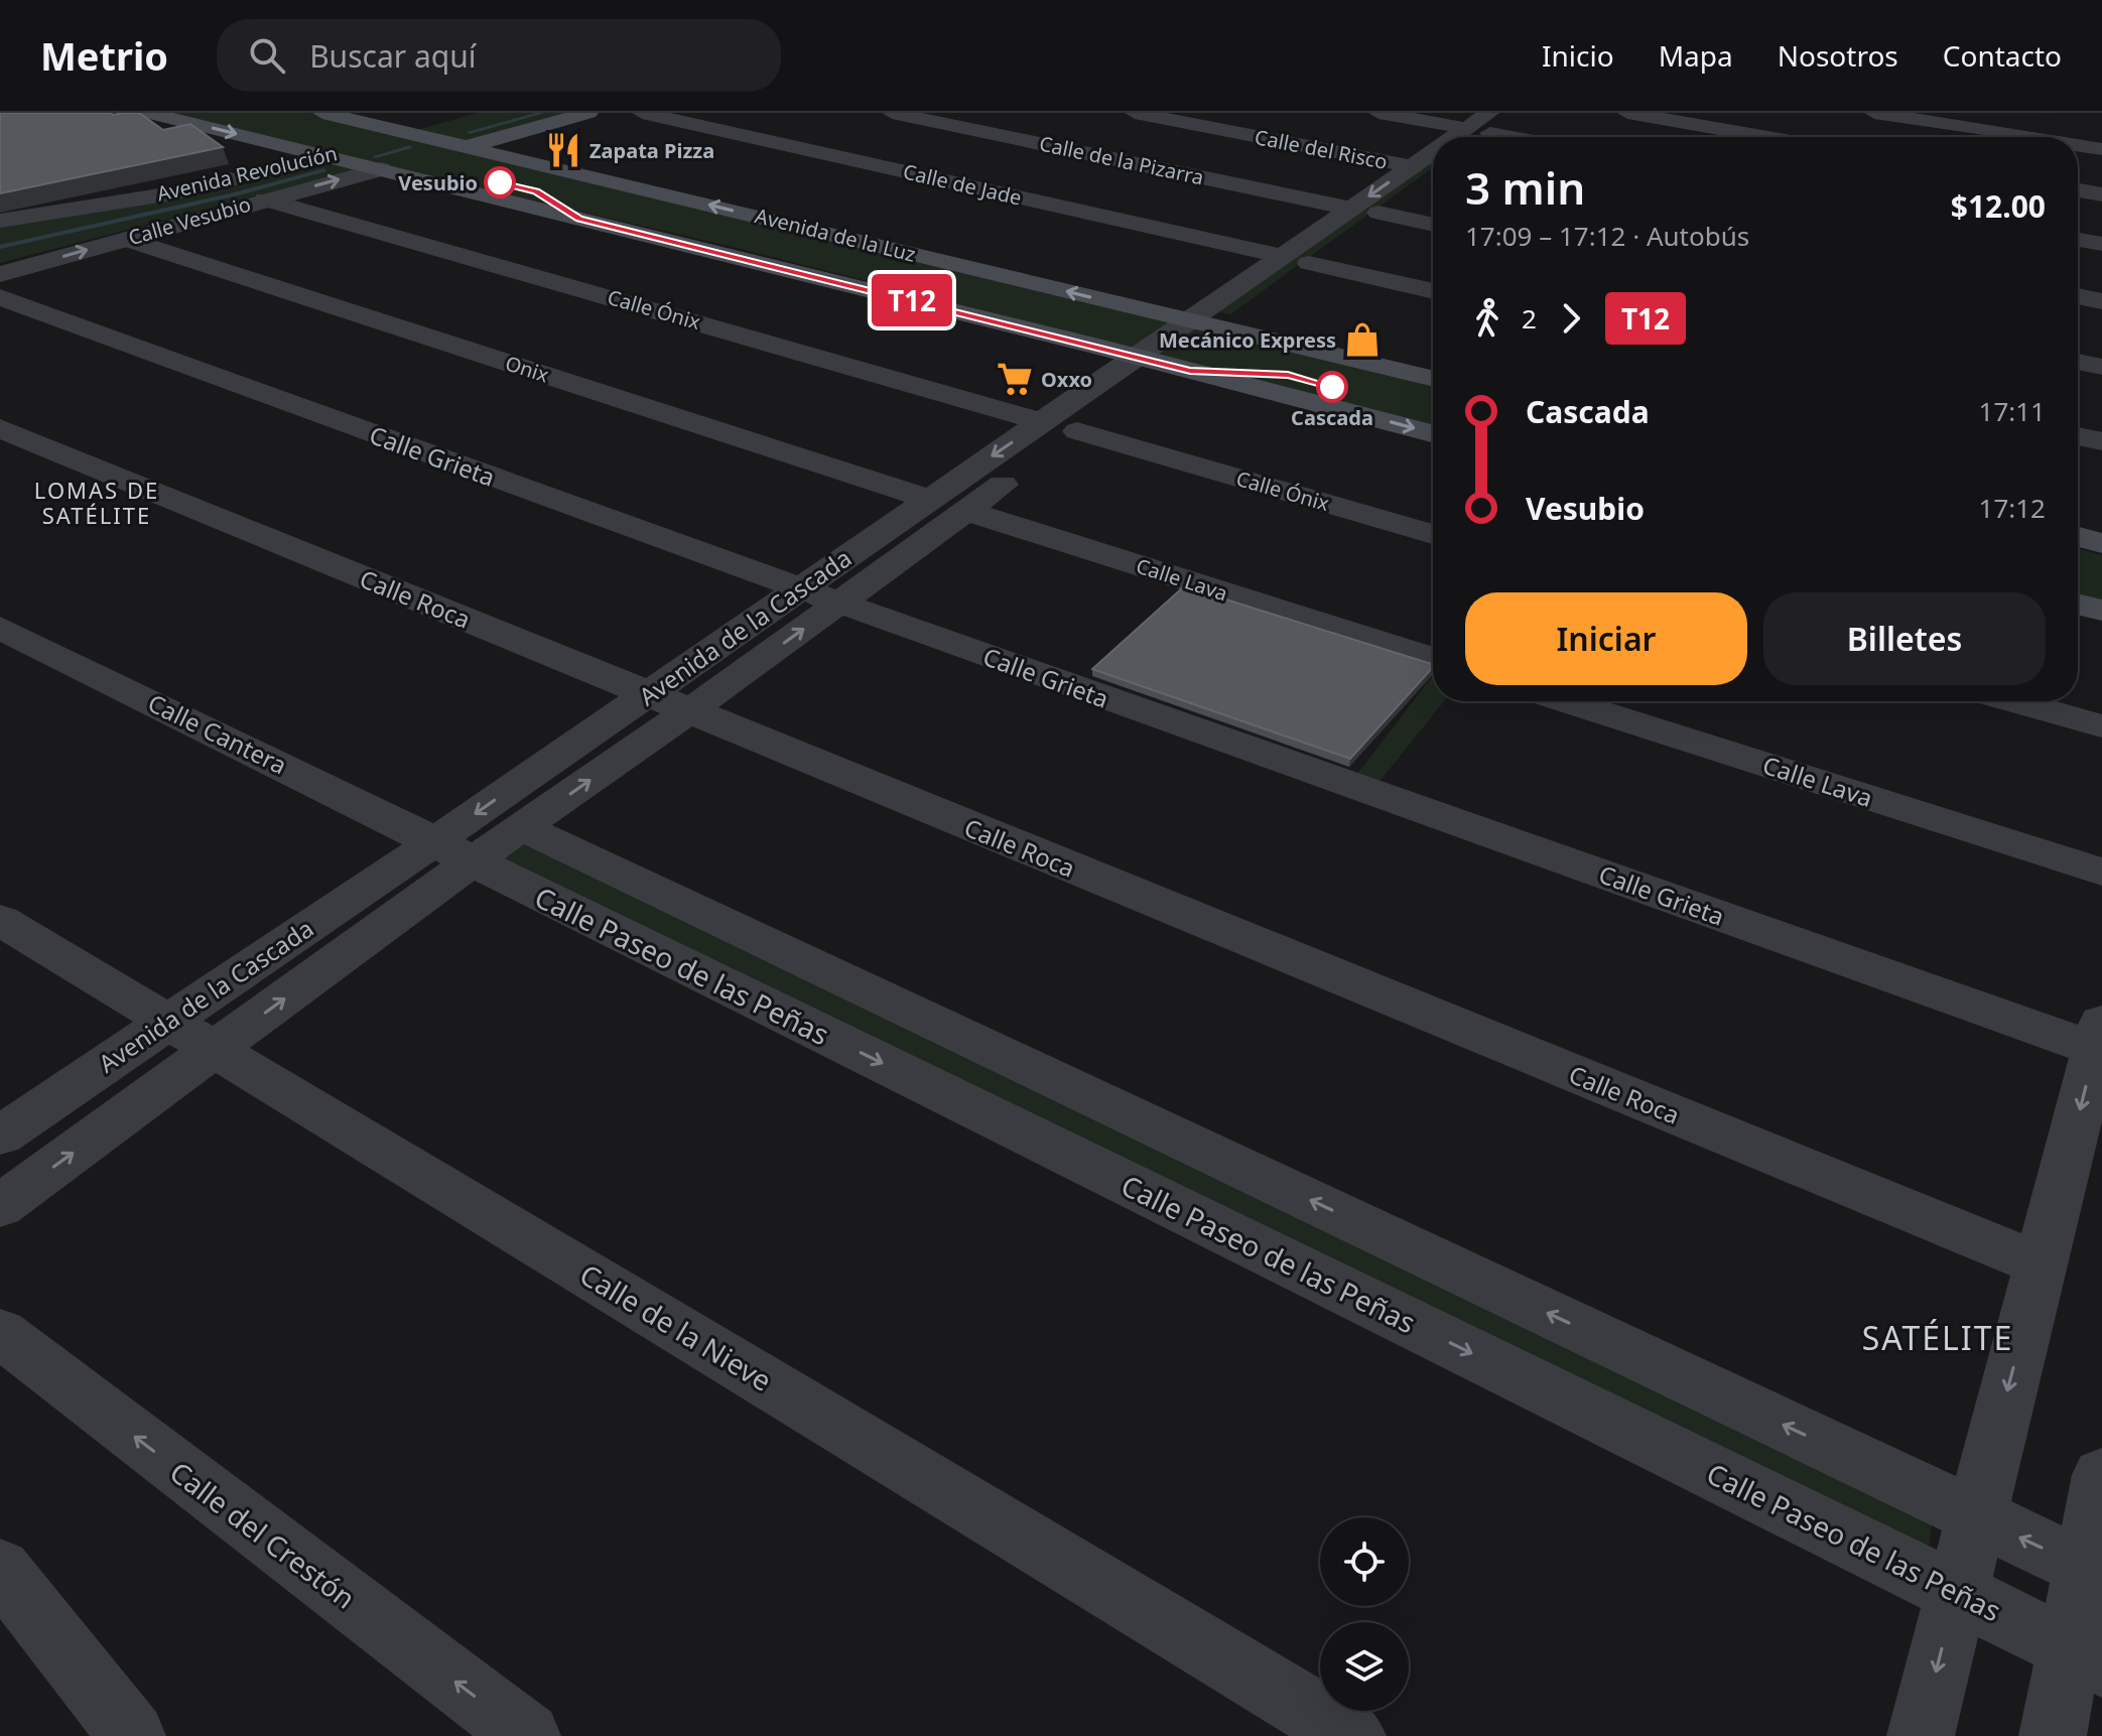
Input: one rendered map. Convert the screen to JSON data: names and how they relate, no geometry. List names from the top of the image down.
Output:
{
  "streets": {
    "main road": ["Avenida Revolución", "Avenida de la Luz"],
    "street": [
      "Calle del Risco",
      "Calle de la Pizarra",
      "Calle de Jade",
      "Calle Vesubio",
      "Calle Ónix",
      "Onix",
      "Calle Grieta",
      "Calle Lava",
      "Calle Roca",
      "Avenida de la Cascada",
      "Calle Cantera",
      "Calle Paseo de las Peñas",
      "Calle de la Nieve",
      "Calle del Crestón"
    ]
  },
  "crossings": [
    ["Calle del Risco", "Avenida de la Cascada"],
    ["Calle de la Pizarra", "Avenida de la Cascada"],
    ["Avenida Revolución", "Avenida de la Luz"],
    ["Calle de Jade", "Avenida de la Cascada"],
    ["Calle Vesubio", "Avenida de la Luz"],
    ["Calle Vesubio", "Calle Ónix"],
    ["Calle Vesubio", "Onix"],
    ["Avenida de la Luz", "Avenida de la Cascada"],
    ["Calle Ónix", "Avenida de la Cascada"],
    ["Onix", "Calle Lava"],
    ["Onix", "Avenida de la Cascada"],
    ["Calle Grieta", "Avenida de la Cascada"],
    ["Calle Lava", "Avenida de la Cascada"],
    ["Calle Roca", "Avenida de la Cascada"],
    ["Avenida de la Cascada", "Calle Cantera"],
    ["Avenida de la Cascada", "Calle Paseo de las Peñas"],
    ["Avenida de la Cascada", "Calle de la Nieve"],
    ["Calle Cantera", "Calle Paseo de las Peñas"]
  ],
  "one_way": ["Calle Vesubio"],
  "districts": ["LOMAS DE SATÉLITE", "SATÉLITE"],
  "places": {
    "restaurant": ["Zapata Pizza"],
    "other": ["Vesubio", "Cascada"],
    "shop": ["Mecánico Express"],
    "supermarket": ["Oxxo"]
  },
  "lines": ["bus line T12"],
  "page": {
    "header": "Metrio",
    "search": "Buscar aquí",
    "nav": [
      "Inicio",
      "Mapa",
      "Nosotros",
      "Contacto"
    ],
    "on_map": "T12",
    "heading": ["3 min", "17:09 – 17:12 · Autobús", "$12.00"],
    "legs": ["2", "T12"],
    "list": [
      {
        "name": "Cascada",
        "value": "17:11"
      },
      {
        "name": "Vesubio",
        "value": "17:12"
      }
    ],
    "buttons": ["Iniciar", "Billetes"]
  }
}
